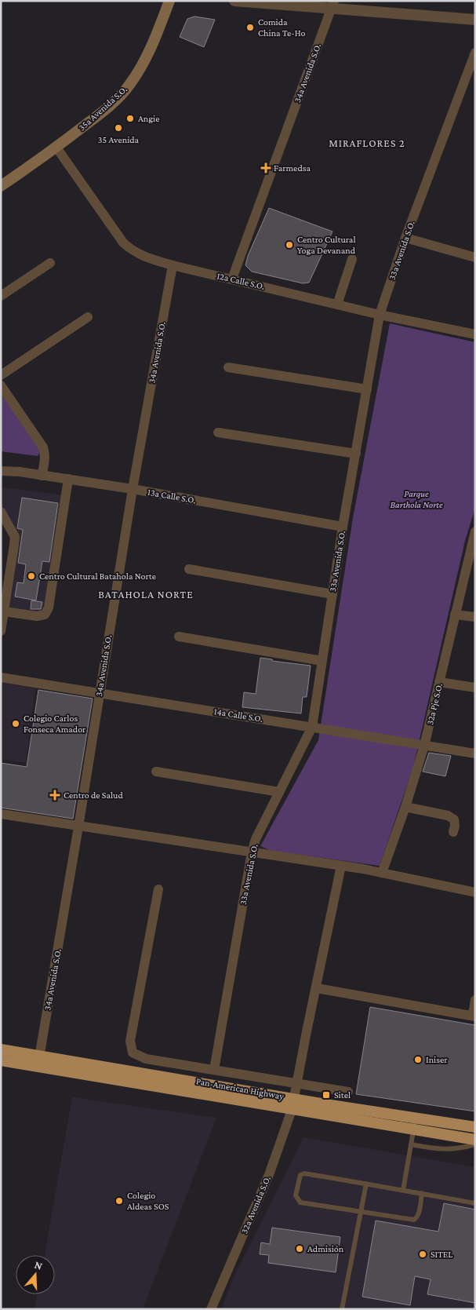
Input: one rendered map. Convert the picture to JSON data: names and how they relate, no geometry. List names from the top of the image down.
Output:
{
  "streets": {
    "highway": ["Pan-American Highway"],
    "main road": ["35a Avenida S.O."],
    "street": [
      "34a Avenida S.O.",
      "33a Avenida S.O.",
      "12a Calle S.O.",
      "13a Calle S.O.",
      "32a Pje S.O.",
      "14a Calle S.O.",
      "32a Avenida S.O."
    ]
  },
  "crossings": [
    ["34a Avenida S.O.", "12a Calle S.O."],
    ["34a Avenida S.O.", "13a Calle S.O."],
    ["34a Avenida S.O.", "14a Calle S.O."],
    ["34a Avenida S.O.", "Pan-American Highway"],
    ["35a Avenida S.O.", "12a Calle S.O."],
    ["33a Avenida S.O.", "12a Calle S.O."],
    ["33a Avenida S.O.", "13a Calle S.O."],
    ["33a Avenida S.O.", "14a Calle S.O."],
    ["32a Pje S.O.", "14a Calle S.O."],
    ["Pan-American Highway", "32a Avenida S.O."]
  ],
  "districts": ["MIRAFLORES 2", "BATAHOLA NORTE"],
  "parks": ["Parque Barthola Norte"],
  "places": {
    "other": [
      "Comida China Te-Ho",
      "Angie",
      "35 Avenida",
      "Centro Cultural Yoga Devanand",
      "Centro Cultural Batahola Norte",
      "Colegio Carlos Fonseca Amador",
      "Iniser",
      "Colegio Aldeas SOS",
      "Admisión",
      "SITEL"
    ],
    "health": ["Farmedsa", "Centro de Salud"],
    "transit": ["Sitel"]
  },
  "north": "top"
}
